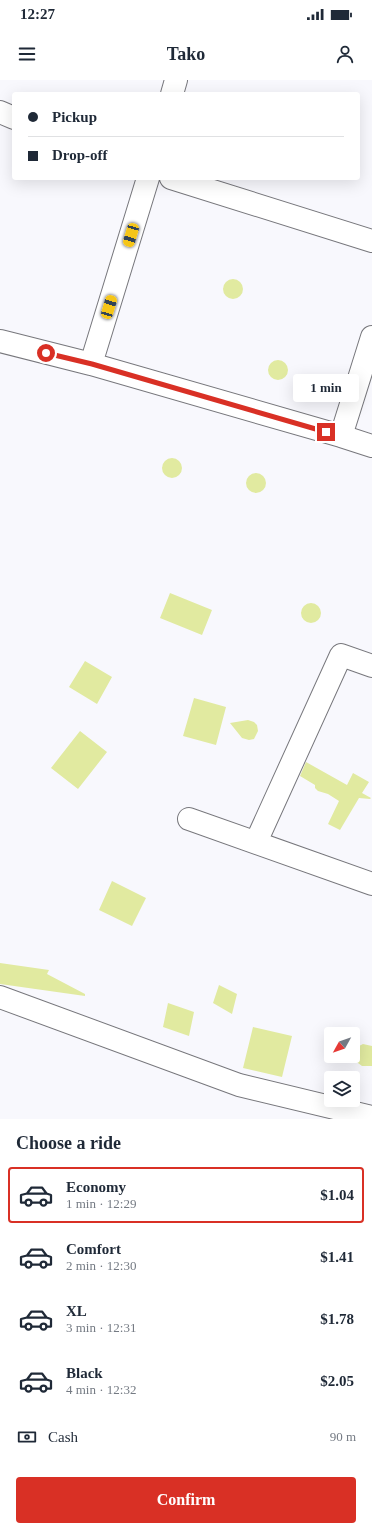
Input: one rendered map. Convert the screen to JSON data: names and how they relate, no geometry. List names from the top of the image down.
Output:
{
  "north": "bottom left",
  "page": {
    "status": "12:27",
    "header": "Tako",
    "banner": ["Pickup", "Drop-off"],
    "bubble": "1 min",
    "heading": "Choose a ride",
    "list": [
      {
        "name": "Economy",
        "note": "1 min · 12:29",
        "value": "$1.04"
      },
      {
        "name": "Comfort",
        "note": "2 min · 12:30",
        "value": "$1.41"
      },
      {
        "name": "XL",
        "note": "3 min · 12:31",
        "value": "$1.78"
      },
      {
        "name": "Black",
        "note": "4 min · 12:32",
        "value": "$2.05"
      }
    ],
    "pay": ["Cash", "90 m"],
    "buttons": "Confirm"
  }
}
